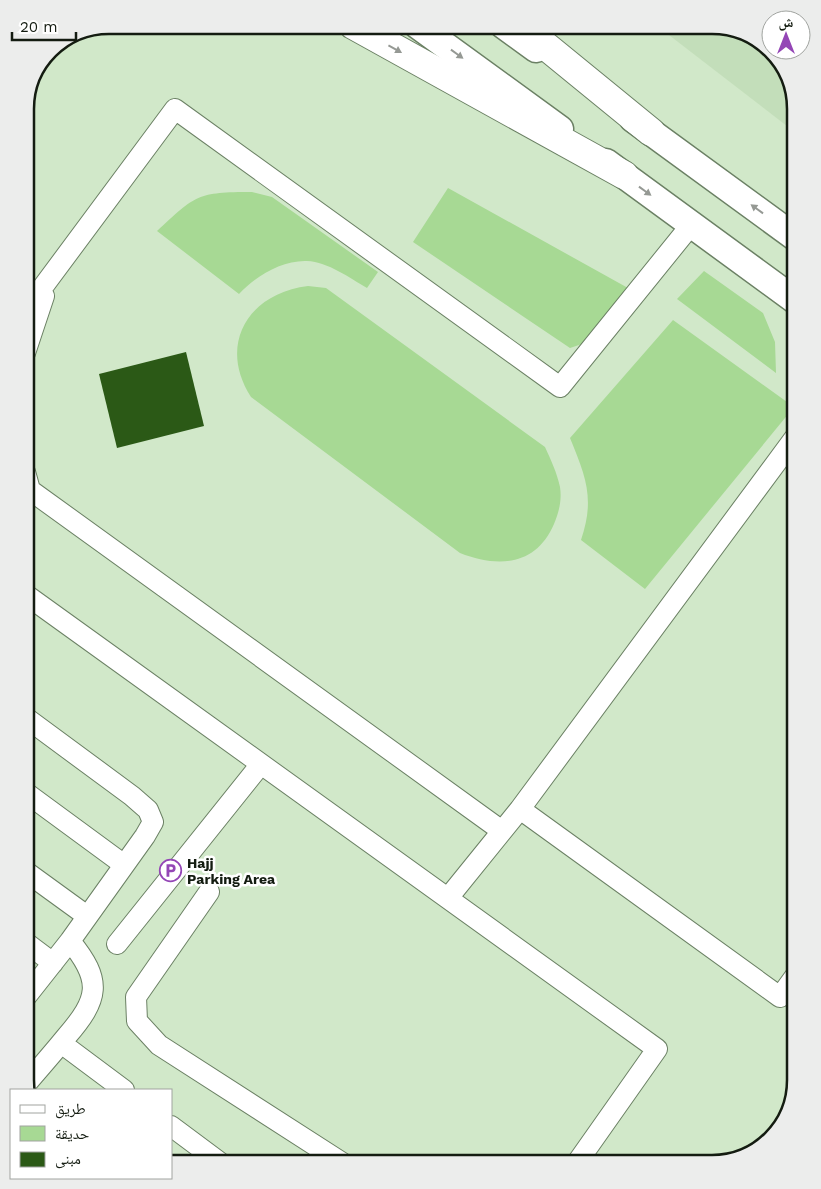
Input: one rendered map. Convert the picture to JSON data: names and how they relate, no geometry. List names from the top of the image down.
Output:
{
  "places": {
    "parking": ["Hajj Parking Area"]
  },
  "legend": ["طريق", "حديقة", "مبنى"],
  "scale_bar": "20 m",
  "north": "top"
}
